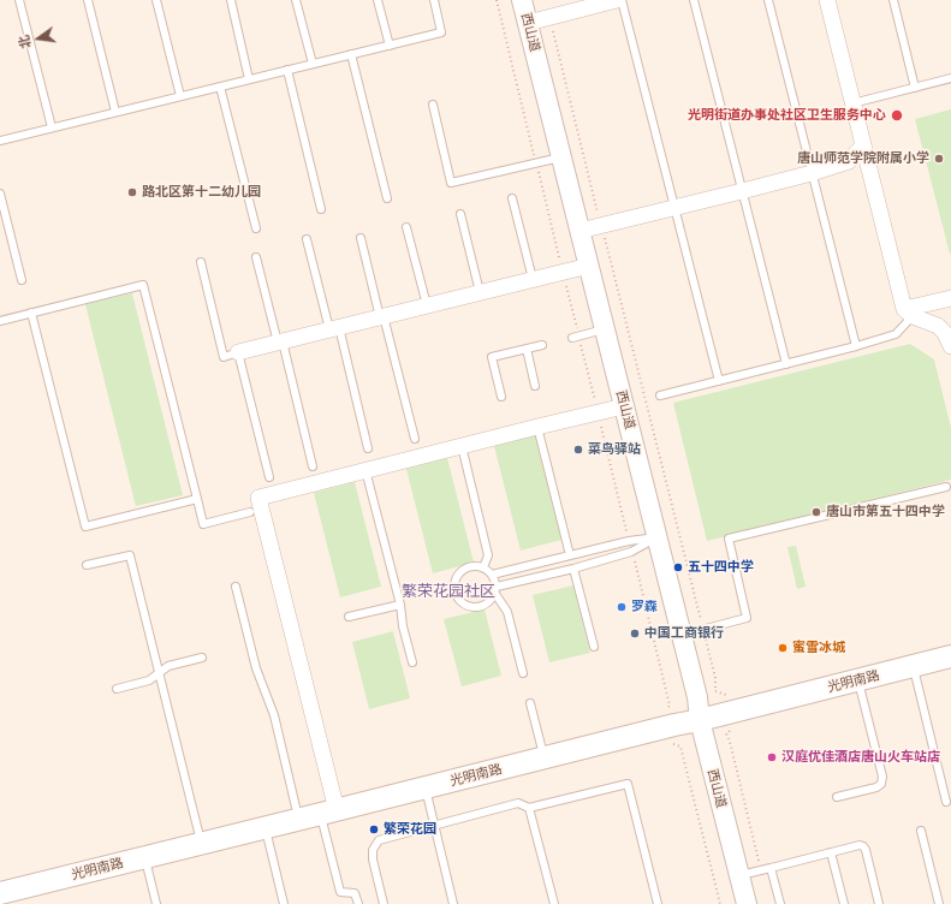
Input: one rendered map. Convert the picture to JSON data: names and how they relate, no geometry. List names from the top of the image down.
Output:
{
  "streets": {
    "main road": ["光明南路"],
    "street": ["西山道"]
  },
  "crossings": [
    ["西山道", "光明南路"]
  ],
  "districts": ["繁荣花园社区"],
  "places": [
    "光明街道办事处社区卫生服务中心",
    "唐山师范学院附属小学",
    "路北区第十二幼儿园",
    "菜鸟驿站",
    "唐山市第五十四中学",
    "五十四中学",
    "罗森",
    "中国工商银行",
    "蜜雪冰城",
    "汉庭优佳酒店唐山火车站店",
    "繁荣花园"
  ],
  "north": "left"
}
